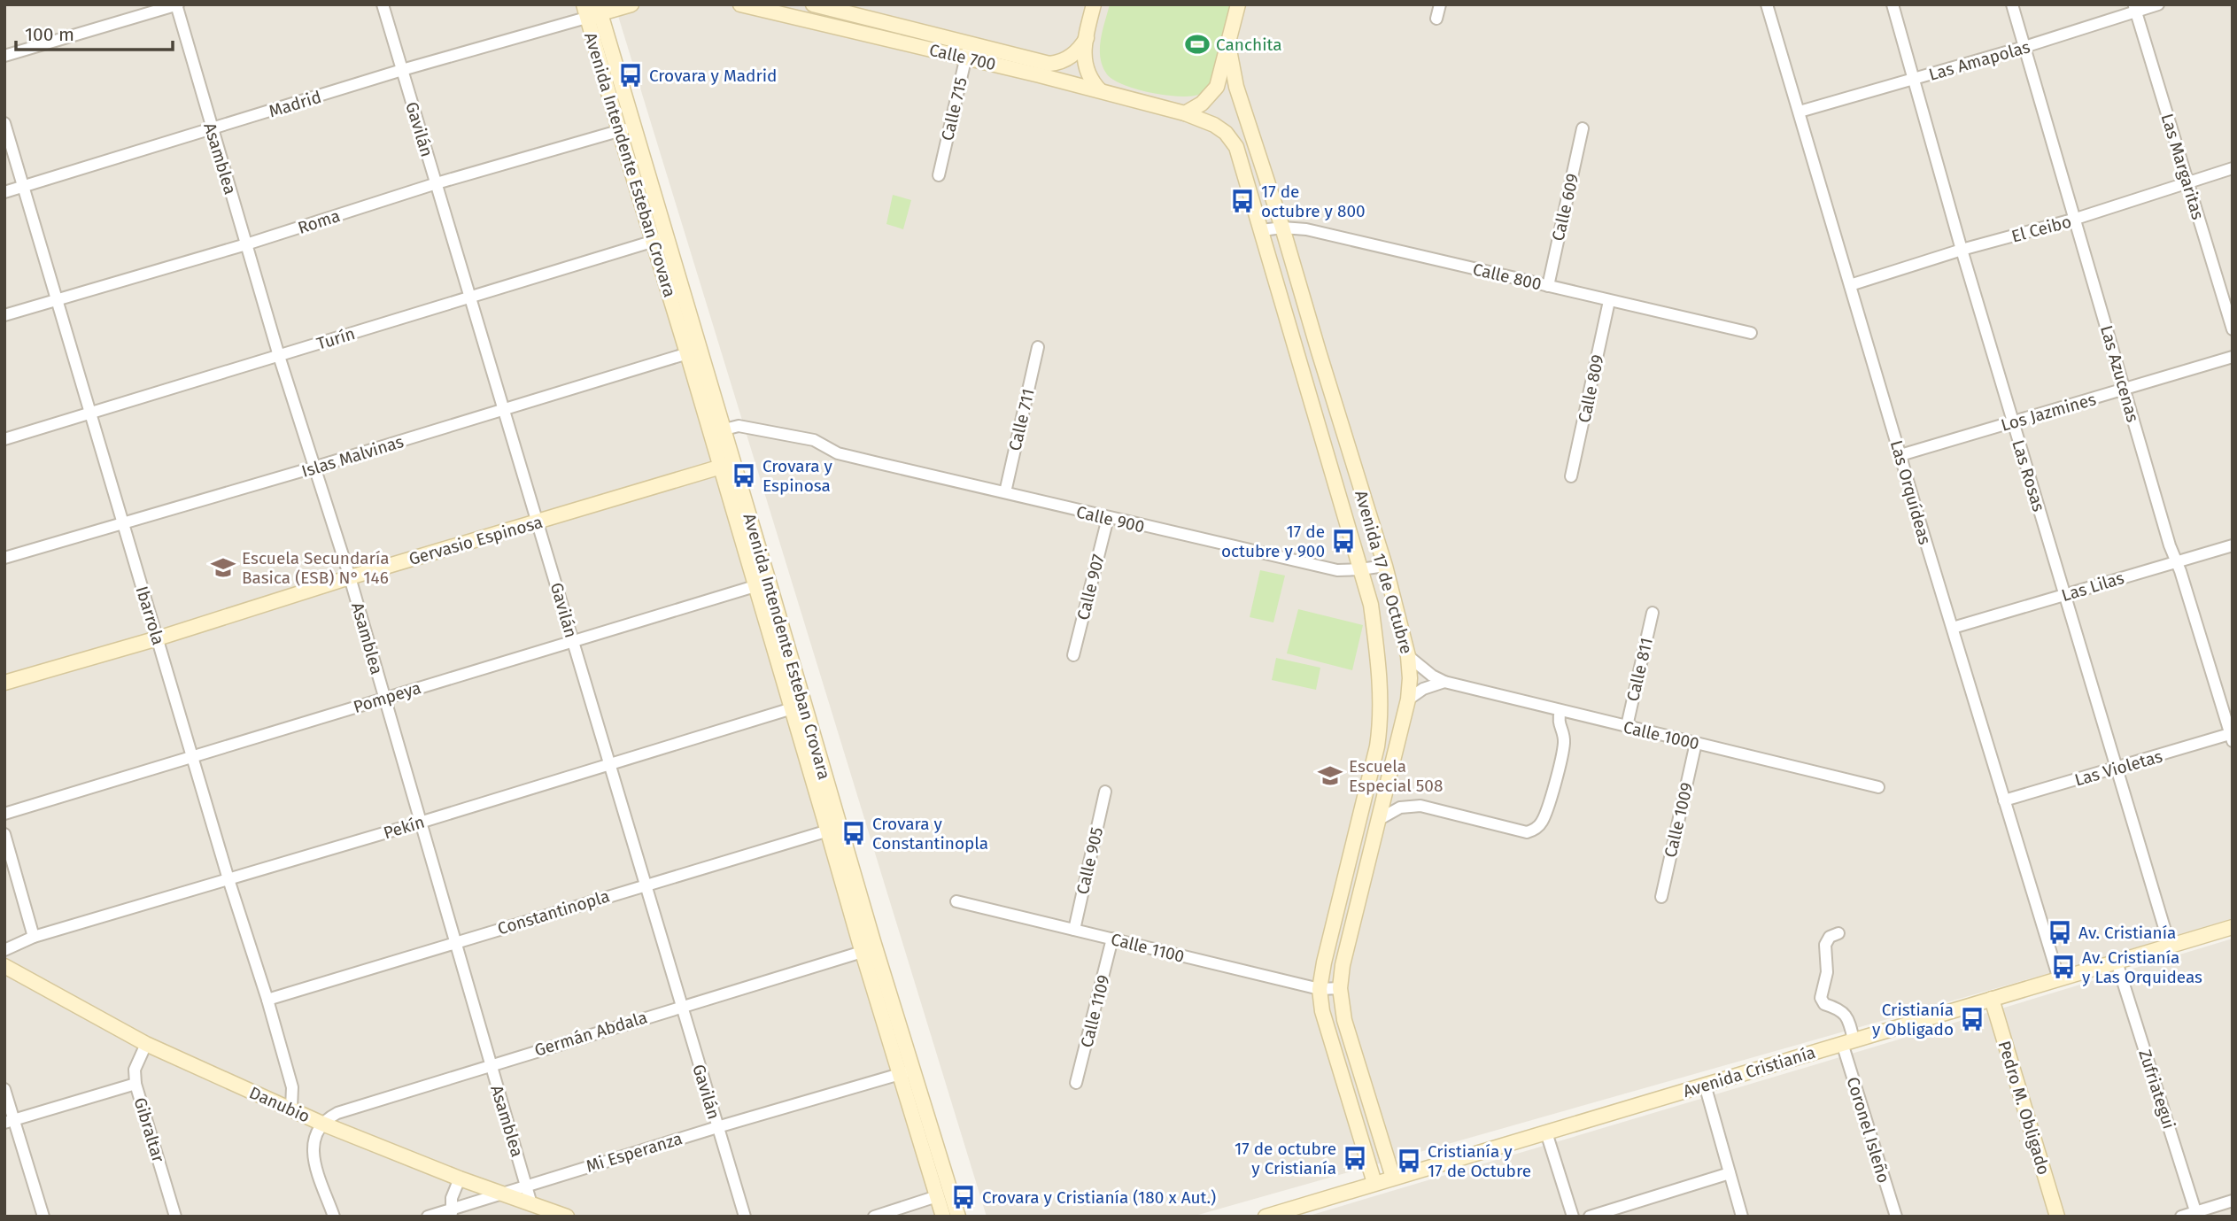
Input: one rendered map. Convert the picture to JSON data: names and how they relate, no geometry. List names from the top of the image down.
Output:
{
  "streets": {
    "main road": [
      "Calle 700",
      "Avenida Intendente Esteban Crovara",
      "Gervasio Espinosa",
      "Avenida 17 de Octubre",
      "Avenida Cristianía",
      "Danubio",
      "Pedro M. Obligado"
    ],
    "street": [
      "Las Amapolas",
      "Madrid",
      "Calle 715",
      "Gavilán",
      "Asamblea",
      "Las Margaritas",
      "Calle 609",
      "Roma",
      "El Ceibo",
      "Calle 800",
      "Turín",
      "Las Azucenas",
      "Calle 809",
      "Los Jazmines",
      "Calle 711",
      "Islas Malvinas",
      "Las Rosas",
      "Las Orquídeas",
      "Calle 900",
      "Las Lilas",
      "Calle 907",
      "Ibarrola",
      "Calle 811",
      "Pompeya",
      "Calle 1000",
      "Las Violetas",
      "Calle 1009",
      "Pekín",
      "Calle 905",
      "Constantinopla",
      "Calle 1100",
      "Calle 1109",
      "Germán Abdala",
      "Zufriategui",
      "Gibraltar",
      "Coronel Isleño",
      "Mi Esperanza"
    ]
  },
  "crossings": [
    ["Calle 700", "Calle 715"],
    ["Calle 700", "Avenida 17 de Octubre"],
    ["Las Amapolas", "Las Margaritas"],
    ["Las Amapolas", "Las Azucenas"],
    ["Las Amapolas", "Las Rosas"],
    ["Las Amapolas", "Las Orquídeas"],
    ["Madrid", "Gavilán"],
    ["Madrid", "Asamblea"],
    ["Madrid", "Avenida Intendente Esteban Crovara"],
    ["Madrid", "Ibarrola"],
    ["Gavilán", "Roma"],
    ["Gavilán", "Turín"],
    ["Gavilán", "Islas Malvinas"],
    ["Gavilán", "Gervasio Espinosa"],
    ["Gavilán", "Pompeya"],
    ["Gavilán", "Pekín"],
    ["Gavilán", "Constantinopla"],
    ["Gavilán", "Germán Abdala"],
    ["Gavilán", "Mi Esperanza"],
    ["Asamblea", "Roma"],
    ["Asamblea", "Turín"],
    ["Asamblea", "Islas Malvinas"],
    ["Asamblea", "Gervasio Espinosa"],
    ["Asamblea", "Pompeya"],
    ["Asamblea", "Pekín"],
    ["Asamblea", "Constantinopla"],
    ["Asamblea", "Germán Abdala"],
    ["Asamblea", "Danubio"],
    ["Asamblea", "Mi Esperanza"],
    ["Avenida Intendente Esteban Crovara", "Roma"],
    ["Avenida Intendente Esteban Crovara", "Turín"],
    ["Avenida Intendente Esteban Crovara", "Islas Malvinas"],
    ["Avenida Intendente Esteban Crovara", "Calle 900"],
    ["Avenida Intendente Esteban Crovara", "Gervasio Espinosa"],
    ["Avenida Intendente Esteban Crovara", "Pompeya"],
    ["Avenida Intendente Esteban Crovara", "Pekín"],
    ["Avenida Intendente Esteban Crovara", "Constantinopla"],
    ["Avenida Intendente Esteban Crovara", "Germán Abdala"],
    ["Avenida Intendente Esteban Crovara", "Mi Esperanza"],
    ["Las Margaritas", "El Ceibo"],
    ["Calle 609", "Calle 800"],
    ["Roma", "Ibarrola"],
    ["El Ceibo", "Las Azucenas"],
    ["El Ceibo", "Las Rosas"],
    ["El Ceibo", "Las Orquídeas"],
    ["Calle 800", "Calle 809"],
    ["Calle 800", "Avenida 17 de Octubre"],
    ["Turín", "Ibarrola"],
    ["Las Azucenas", "Los Jazmines"],
    ["Las Azucenas", "Las Lilas"],
    ["Las Azucenas", "Las Violetas"],
    ["Los Jazmines", "Las Rosas"],
    ["Los Jazmines", "Las Orquídeas"],
    ["Calle 711", "Calle 900"],
    ["Islas Malvinas", "Ibarrola"],
    ["Las Rosas", "Las Lilas"],
    ["Las Rosas", "Las Violetas"],
    ["Las Rosas", "Avenida Cristianía"],
    ["Las Orquídeas", "Las Lilas"],
    ["Las Orquídeas", "Las Violetas"],
    ["Las Orquídeas", "Avenida Cristianía"],
    ["Calle 900", "Avenida 17 de Octubre"],
    ["Calle 900", "Calle 907"],
    ["Gervasio Espinosa", "Ibarrola"],
    ["Avenida 17 de Octubre", "Calle 1000"],
    ["Avenida 17 de Octubre", "Calle 1100"],
    ["Avenida 17 de Octubre", "Avenida Cristianía"],
    ["Ibarrola", "Pompeya"],
    ["Ibarrola", "Pekín"],
    ["Ibarrola", "Constantinopla"],
    ["Ibarrola", "Danubio"],
    ["Calle 811", "Calle 1000"],
    ["Calle 1000", "Calle 1009"],
    ["Calle 905", "Calle 1100"],
    ["Calle 1100", "Calle 1109"],
    ["Germán Abdala", "Danubio"],
    ["Avenida Cristianía", "Zufriategui"],
    ["Avenida Cristianía", "Pedro M. Obligado"],
    ["Avenida Cristianía", "Coronel Isleño"],
    ["Danubio", "Gibraltar"],
    ["Danubio", "Mi Esperanza"]
  ],
  "places": {
    "sports": ["Canchita"],
    "bus stop": [
      "Crovara y Madrid",
      "17 de octubre y 800",
      "Crovara y Espinosa",
      "17 de octubre y 900",
      "Crovara y Constantinopla",
      "Av. Cristianía",
      "Av. Cristianía y Las Orquideas",
      "Cristianía y Obligado",
      "17 de octubre y Cristianía",
      "Cristianía y 17 de Octubre",
      "Crovara y Cristianía (180 x Aut.)"
    ],
    "school or university": ["Escuela Secundaría Basica (ESB) N° 146", "Escuela Especial 508"]
  },
  "scale_bar": "100 m"
}
